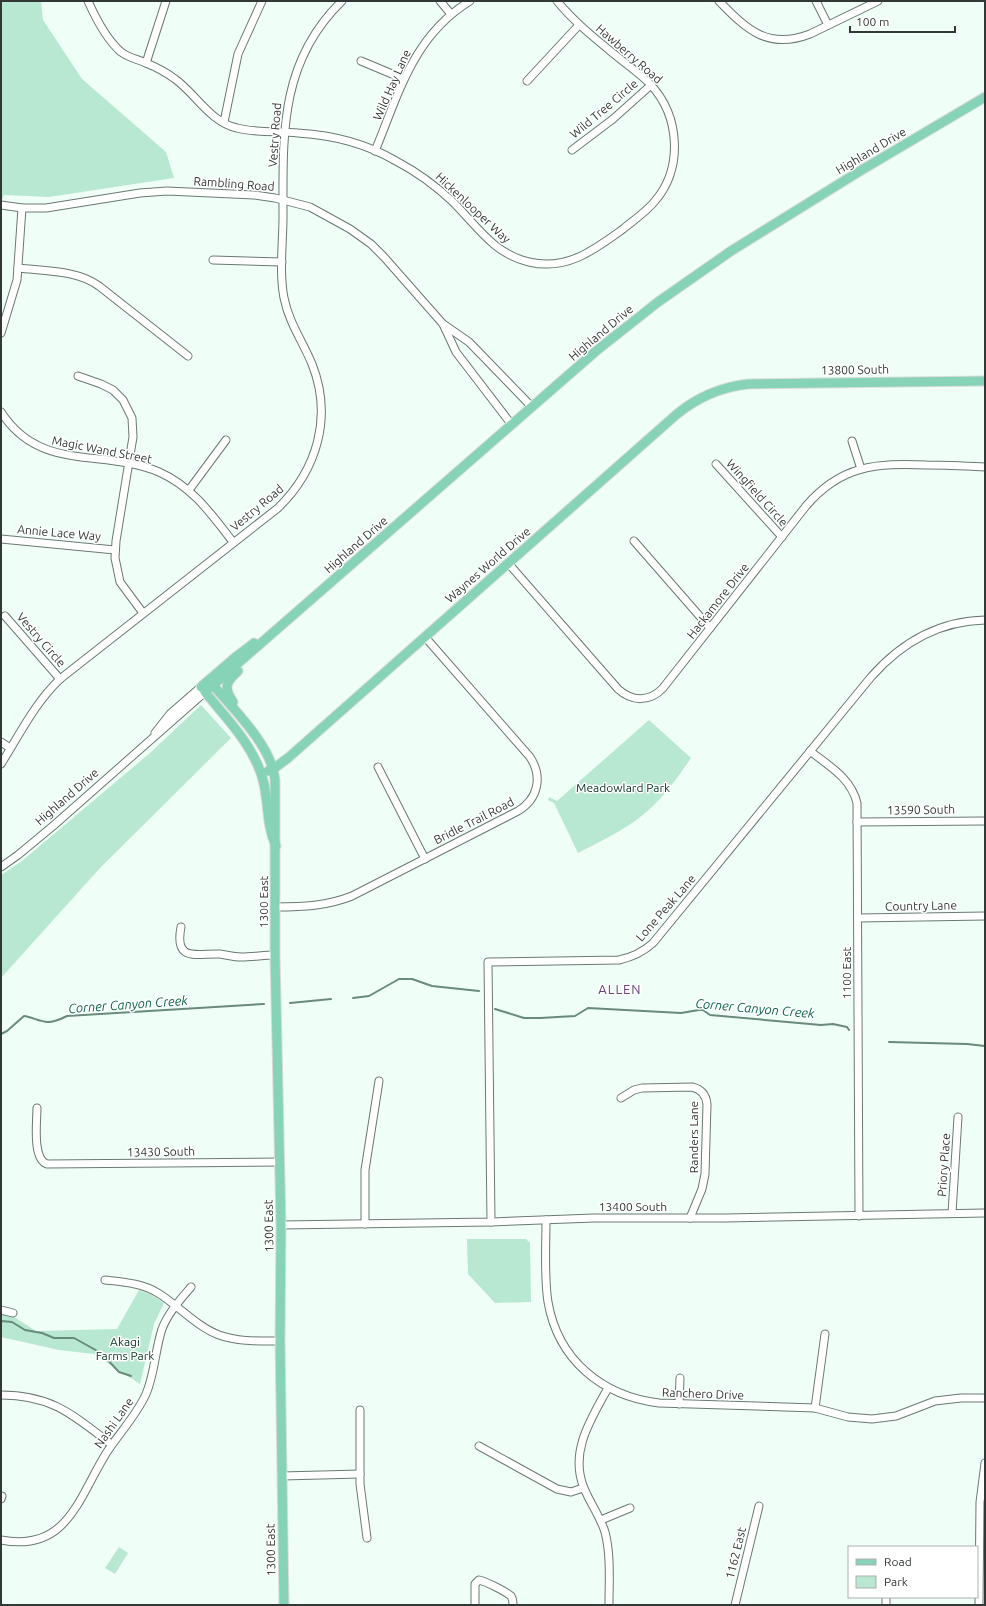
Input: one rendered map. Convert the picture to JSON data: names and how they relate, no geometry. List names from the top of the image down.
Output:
{
  "streets": {
    "main road": [
      "Highland Drive",
      "13800 South",
      "Waynes World Drive",
      "1300 East"
    ],
    "street": [
      "Hawberry Road",
      "Wild Hay Lane",
      "Wild Tree Circle",
      "Vestry Road",
      "Rambling Road",
      "Hickenlooper Way",
      "Magic Wand Street",
      "Wingfield Circle",
      "Annie Lace Way",
      "Hackamore Drive",
      "Vestry Circle",
      "13590 South",
      "Bridle Trail Road",
      "Country Lane",
      "Lone Peak Lane",
      "1100 East",
      "Randers Lane",
      "13430 South",
      "Priory Place",
      "13400 South",
      "Ranchero Drive",
      "Nashi Lane",
      "1162 East"
    ]
  },
  "crossings": [
    ["Hawberry Road", "Wild Tree Circle"],
    ["Hawberry Road", "Hickenlooper Way"],
    ["Wild Hay Lane", "Hickenlooper Way"],
    ["Vestry Road", "Rambling Road"],
    ["Vestry Road", "Hickenlooper Way"],
    ["Vestry Road", "Magic Wand Street"],
    ["Vestry Road", "Vestry Circle"],
    ["Highland Drive", "Rambling Road"],
    ["Highland Drive", "1300 East"],
    ["13800 South", "Waynes World Drive"],
    ["Wingfield Circle", "Hackamore Drive"],
    ["Waynes World Drive", "Hackamore Drive"],
    ["Waynes World Drive", "Bridle Trail Road"],
    ["Waynes World Drive", "1300 East"],
    ["13590 South", "1100 East"],
    ["Bridle Trail Road", "1300 East"],
    ["1300 East", "13430 South"],
    ["1300 East", "13400 South"],
    ["Country Lane", "1100 East"],
    ["Lone Peak Lane", "1100 East"],
    ["Lone Peak Lane", "13400 South"],
    ["1100 East", "13400 South"],
    ["Randers Lane", "13400 South"],
    ["Priory Place", "13400 South"],
    ["13400 South", "Ranchero Drive"]
  ],
  "districts": ["ALLEN"],
  "water": ["Corner Canyon Creek"],
  "parks": ["Meadowlard Park", "Akagi Farms Park"],
  "legend": ["Road", "Park"],
  "scale_bar": "100 m"
}
